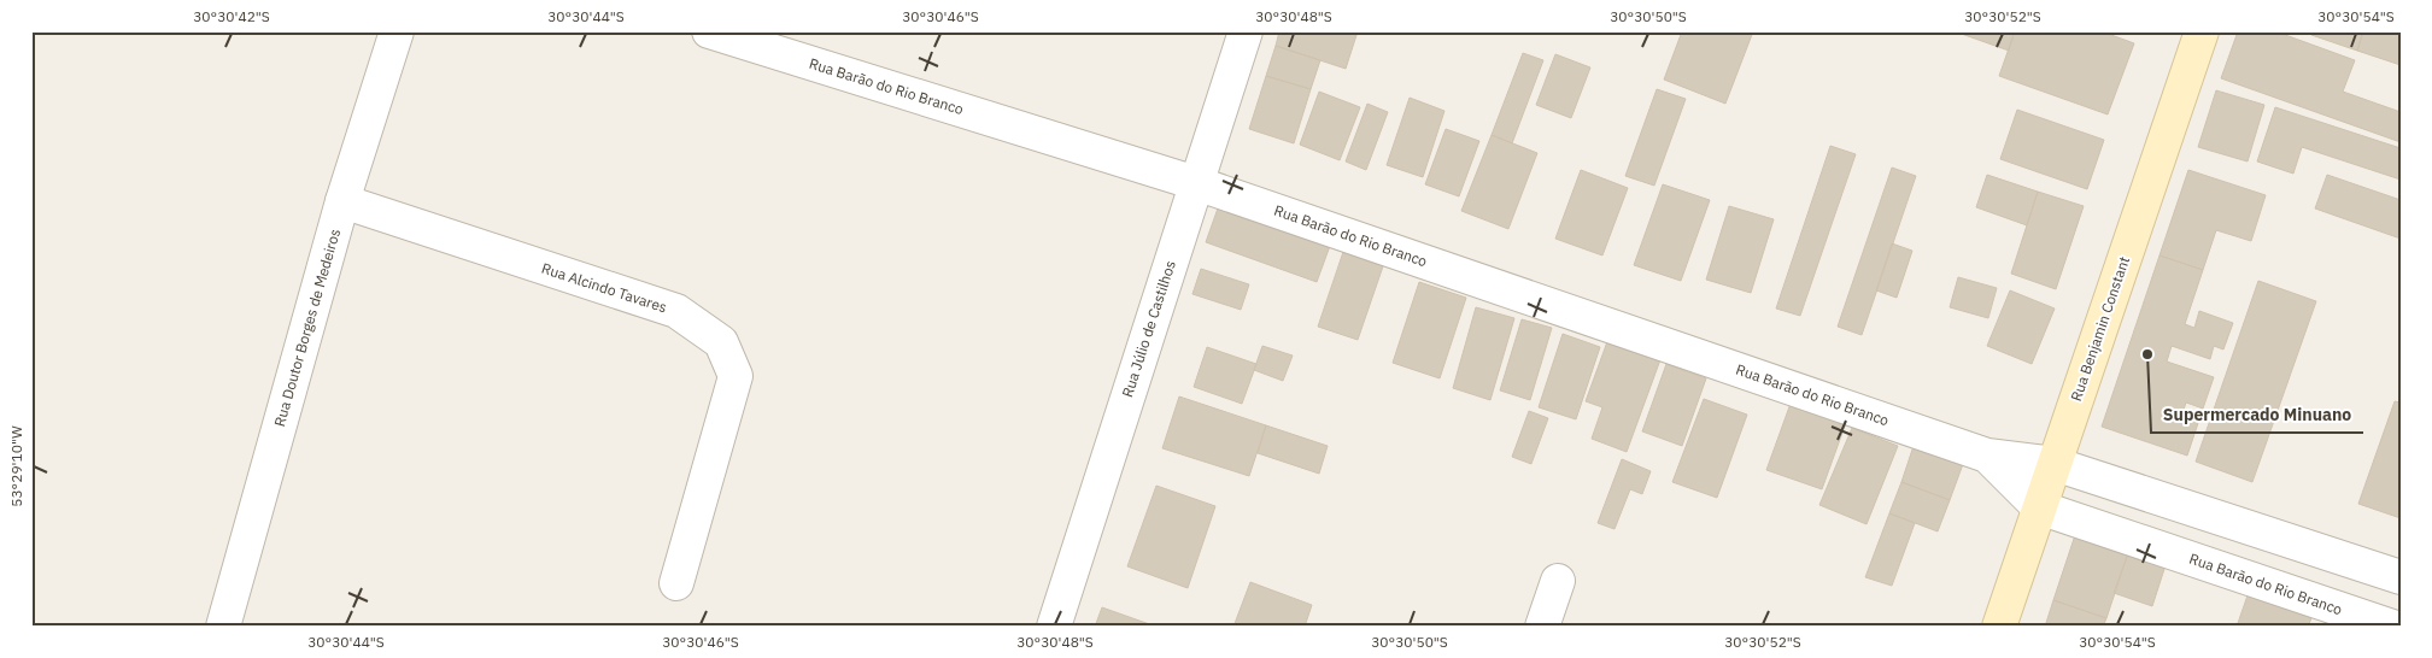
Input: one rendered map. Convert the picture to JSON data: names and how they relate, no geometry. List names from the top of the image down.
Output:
{
  "streets": {
    "main road": ["Rua Benjamin Constant"],
    "street": [
      "Rua Barão do Rio Branco",
      "Rua Alcindo Tavares",
      "Rua Doutor Borges de Medeiros",
      "Rua Júlio de Castilhos"
    ]
  },
  "crossings": [
    ["Rua Barão do Rio Branco", "Rua Júlio de Castilhos"],
    ["Rua Barão do Rio Branco", "Rua Benjamin Constant"],
    ["Rua Alcindo Tavares", "Rua Doutor Borges de Medeiros"]
  ],
  "places": ["Supermercado Minuano"],
  "coordinates": [
    "30°30'42\"S",
    "30°30'44\"S",
    "30°30'46\"S",
    "30°30'48\"S",
    "30°30'50\"S",
    "30°30'52\"S",
    "30°30'54\"S",
    "53°29'10\"W"
  ]
}
